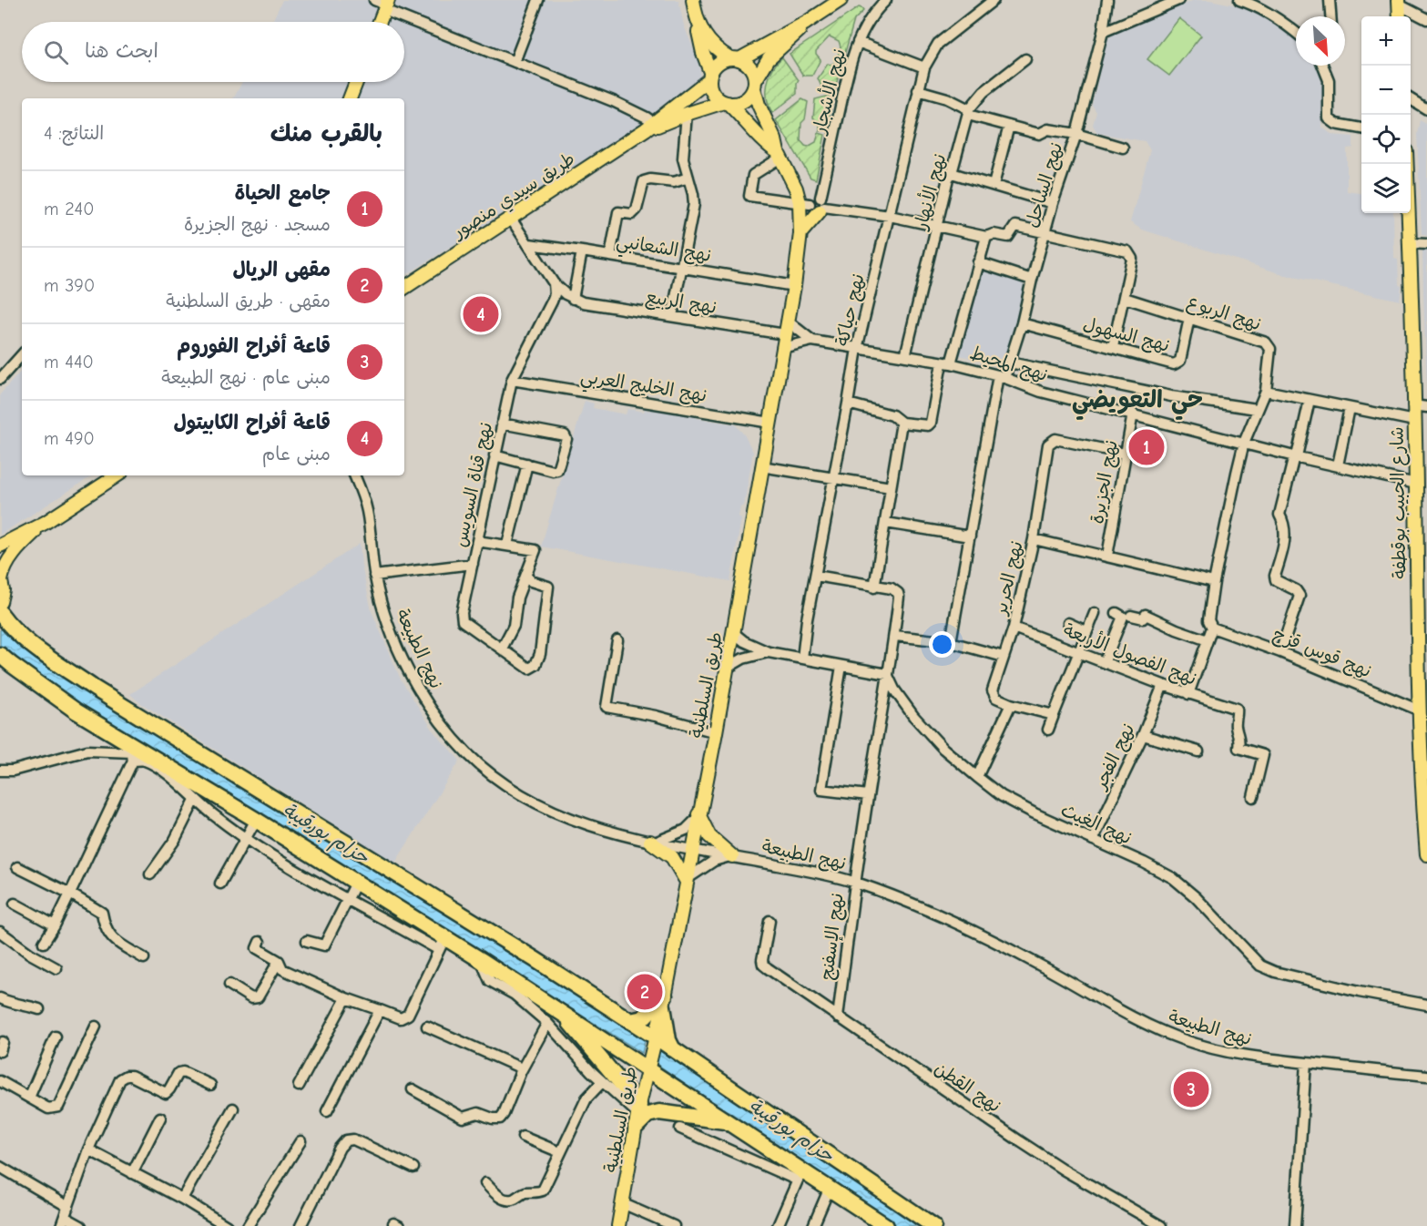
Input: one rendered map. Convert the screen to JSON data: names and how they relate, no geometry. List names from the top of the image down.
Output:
{
  "streets": {
    "main road": ["طريق سيدي منصور", "شارع الحبيب بوقطفة", "طريق السلطنية"],
    "street": [
      "نهج الأشجار",
      "نهج الساحل",
      "نهج الأنهار",
      "نهج الشعانبي",
      "نهج الربيع",
      "نهج حياكة",
      "نهج الربوع",
      "نهج السهول",
      "نهج المحيط",
      "نهج الخليج العربي",
      "نهج الجزيرة",
      "نهج قناة السويس",
      "نهج الحرير",
      "نهج الطبيعة",
      "نهج قوس قزح",
      "نهج الفصول الأربعة",
      "نهج الفجر",
      "نهج الغيث",
      "نهج الإسفنج",
      "نهج القطن"
    ]
  },
  "crossings": [
    ["نهج الأشجار", "طريق السلطنية"],
    ["نهج الساحل", "نهج السهول"],
    ["نهج الساحل", "نهج المحيط"],
    ["نهج الأنهار", "نهج المحيط"],
    ["طريق سيدي منصور", "طريق السلطنية"],
    ["نهج الشعانبي", "طريق السلطنية"],
    ["نهج الربيع", "طريق السلطنية"],
    ["نهج حياكة", "نهج المحيط"],
    ["نهج الربوع", "نهج السهول"],
    ["نهج المحيط", "نهج الجزيرة"],
    ["نهج المحيط", "شارع الحبيب بوقطفة"],
    ["نهج المحيط", "طريق السلطنية"],
    ["نهج الخليج العربي", "نهج قناة السويس"],
    ["نهج الخليج العربي", "طريق السلطنية"],
    ["نهج الجزيرة", "نهج الحرير"],
    ["شارع الحبيب بوقطفة", "نهج قوس قزح"],
    ["نهج الحرير", "نهج الفصول الأربعة"],
    ["نهج الطبيعة", "طريق السلطنية"],
    ["نهج الطبيعة", "نهج الإسفنج"],
    ["نهج الفصول الأربعة", "نهج الفجر"],
    ["نهج الفجر", "نهج الغيث"],
    ["نهج الغيث", "نهج الإسفنج"],
    ["نهج الإسفنج", "نهج القطن"]
  ],
  "districts": ["حي التعويضي"],
  "water": ["حزام بورقيبة"],
  "north": "bottom right",
  "page": {
    "map_buttons": ["+", "−"],
    "search": "ابحث هنا",
    "heading": ["بالقرب منك", "النتائج: 4"],
    "list": [
      {
        "mark": "1",
        "name": "جامع الحياة",
        "note": "مسجد · نهج الجزيرة",
        "value": "240 m"
      },
      {
        "mark": "2",
        "name": "مقهى الريال",
        "note": "مقهى · طريق السلطنية",
        "value": "390 m"
      },
      {
        "mark": "3",
        "name": "قاعة أفراح الفوروم",
        "note": "مبنى عام · نهج الطبيعة",
        "value": "440 m"
      },
      {
        "mark": "4",
        "name": "قاعة أفراح الكابيتول",
        "note": "مبنى عام",
        "value": "490 m"
      }
    ],
    "pins": [
      "4",
      "1",
      "2",
      "3"
    ]
  }
}
